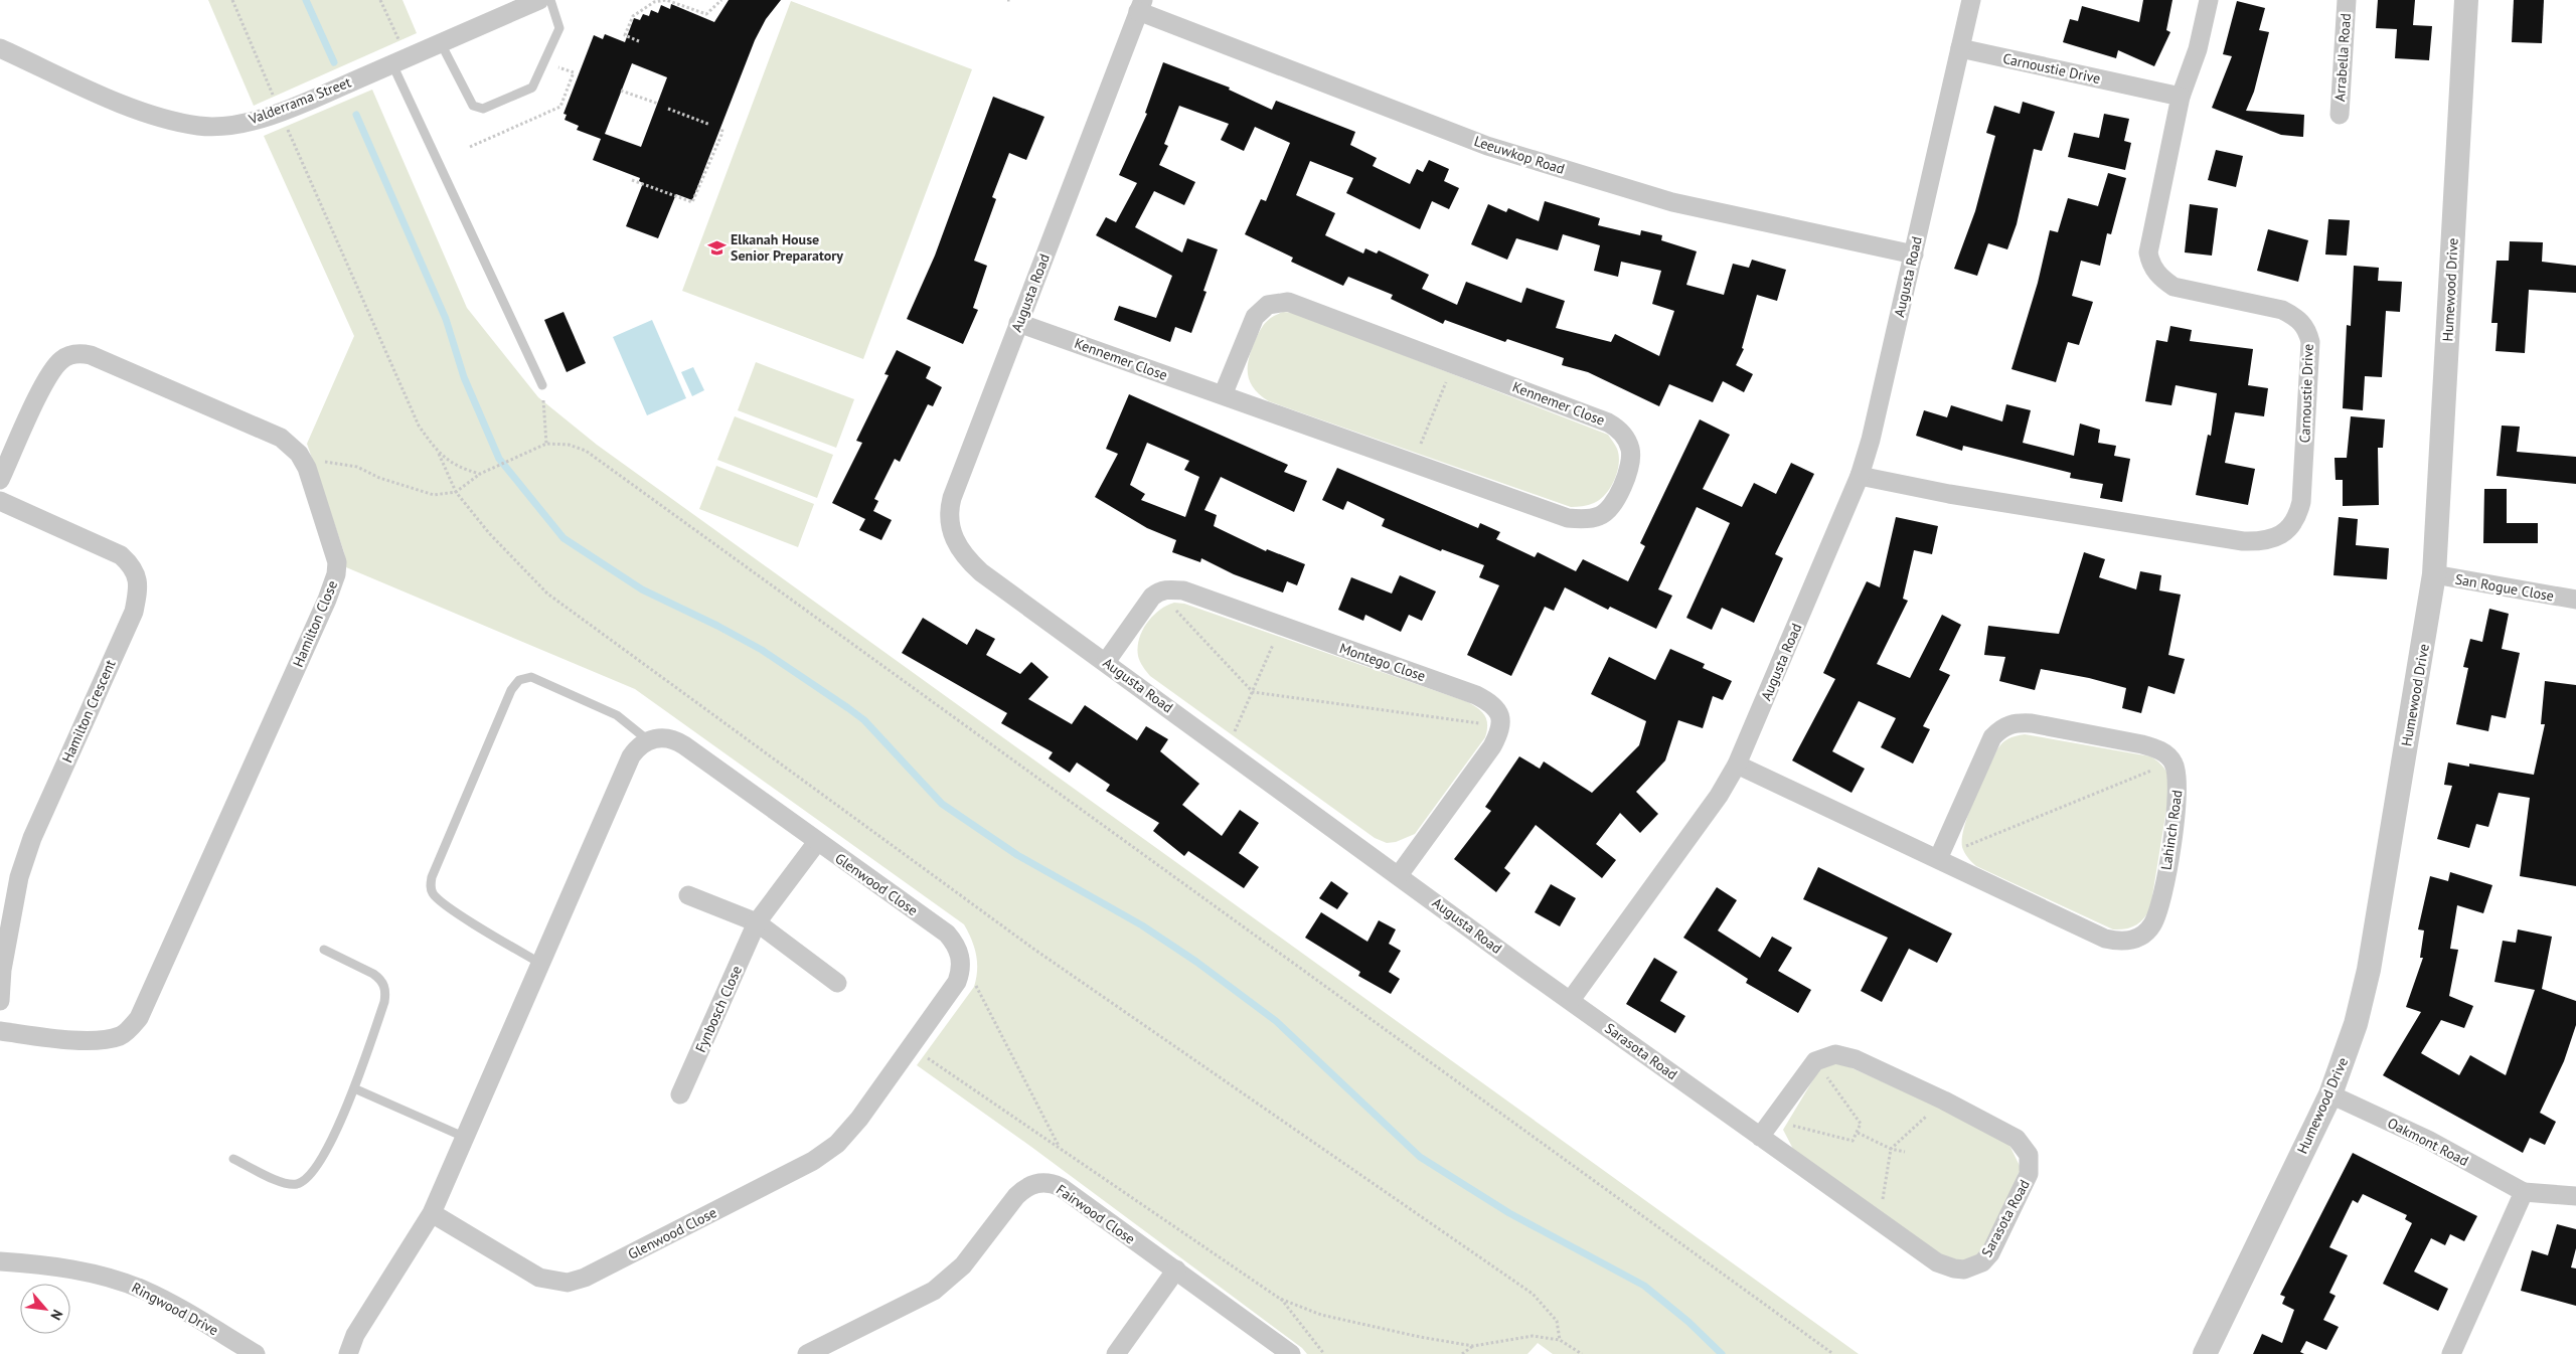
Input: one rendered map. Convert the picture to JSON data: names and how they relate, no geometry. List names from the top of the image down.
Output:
{
  "streets": {
    "street": [
      "Arrabella Road",
      "Carnoustie Drive",
      "Valderrama Street",
      "Leeuwkop Road",
      "Augusta Road",
      "Humewood Drive",
      "Kennemer Close",
      "San Rogue Close",
      "Hamilton Close",
      "Montego Close",
      "Hamilton Crescent",
      "Lahinch Road",
      "Glenwood Close",
      "Fynbosch Close",
      "Sarasota Road",
      "Oakmont Road",
      "Fairwood Close",
      "Ringwood Drive"
    ]
  },
  "crossings": [
    ["Carnoustie Drive", "Augusta Road"],
    ["Leeuwkop Road", "Augusta Road"],
    ["Augusta Road", "Kennemer Close"],
    ["Augusta Road", "Lahinch Road"],
    ["Augusta Road", "Sarasota Road"],
    ["Humewood Drive", "San Rogue Close"],
    ["Humewood Drive", "Oakmont Road"],
    ["Glenwood Close", "Fynbosch Close"]
  ],
  "places": {
    "school or university": ["Elkanah House Senior Preparatory"]
  },
  "north": "bottom right"
}
